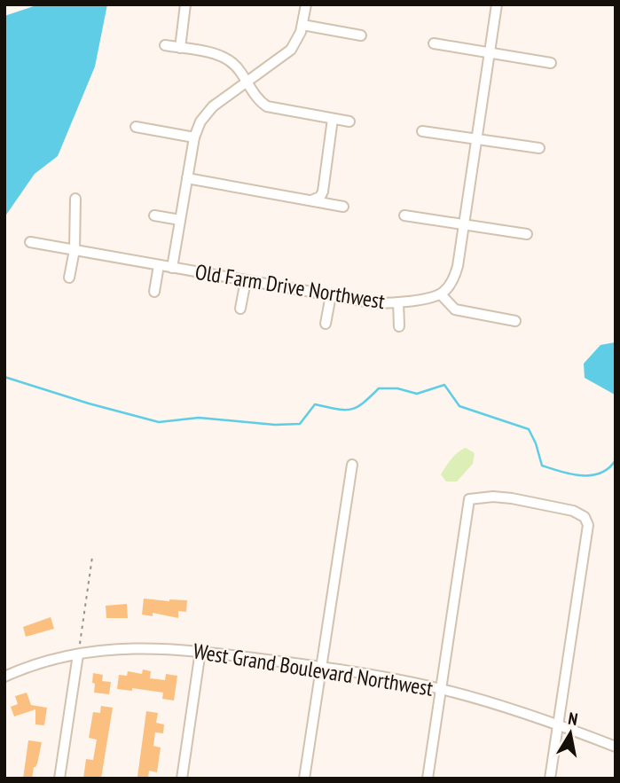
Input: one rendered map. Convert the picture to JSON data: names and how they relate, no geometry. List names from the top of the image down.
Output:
{
  "streets": {
    "street": ["Old Farm Drive Northwest", "West Grand Boulevard Northwest"]
  },
  "north": "top"
}
